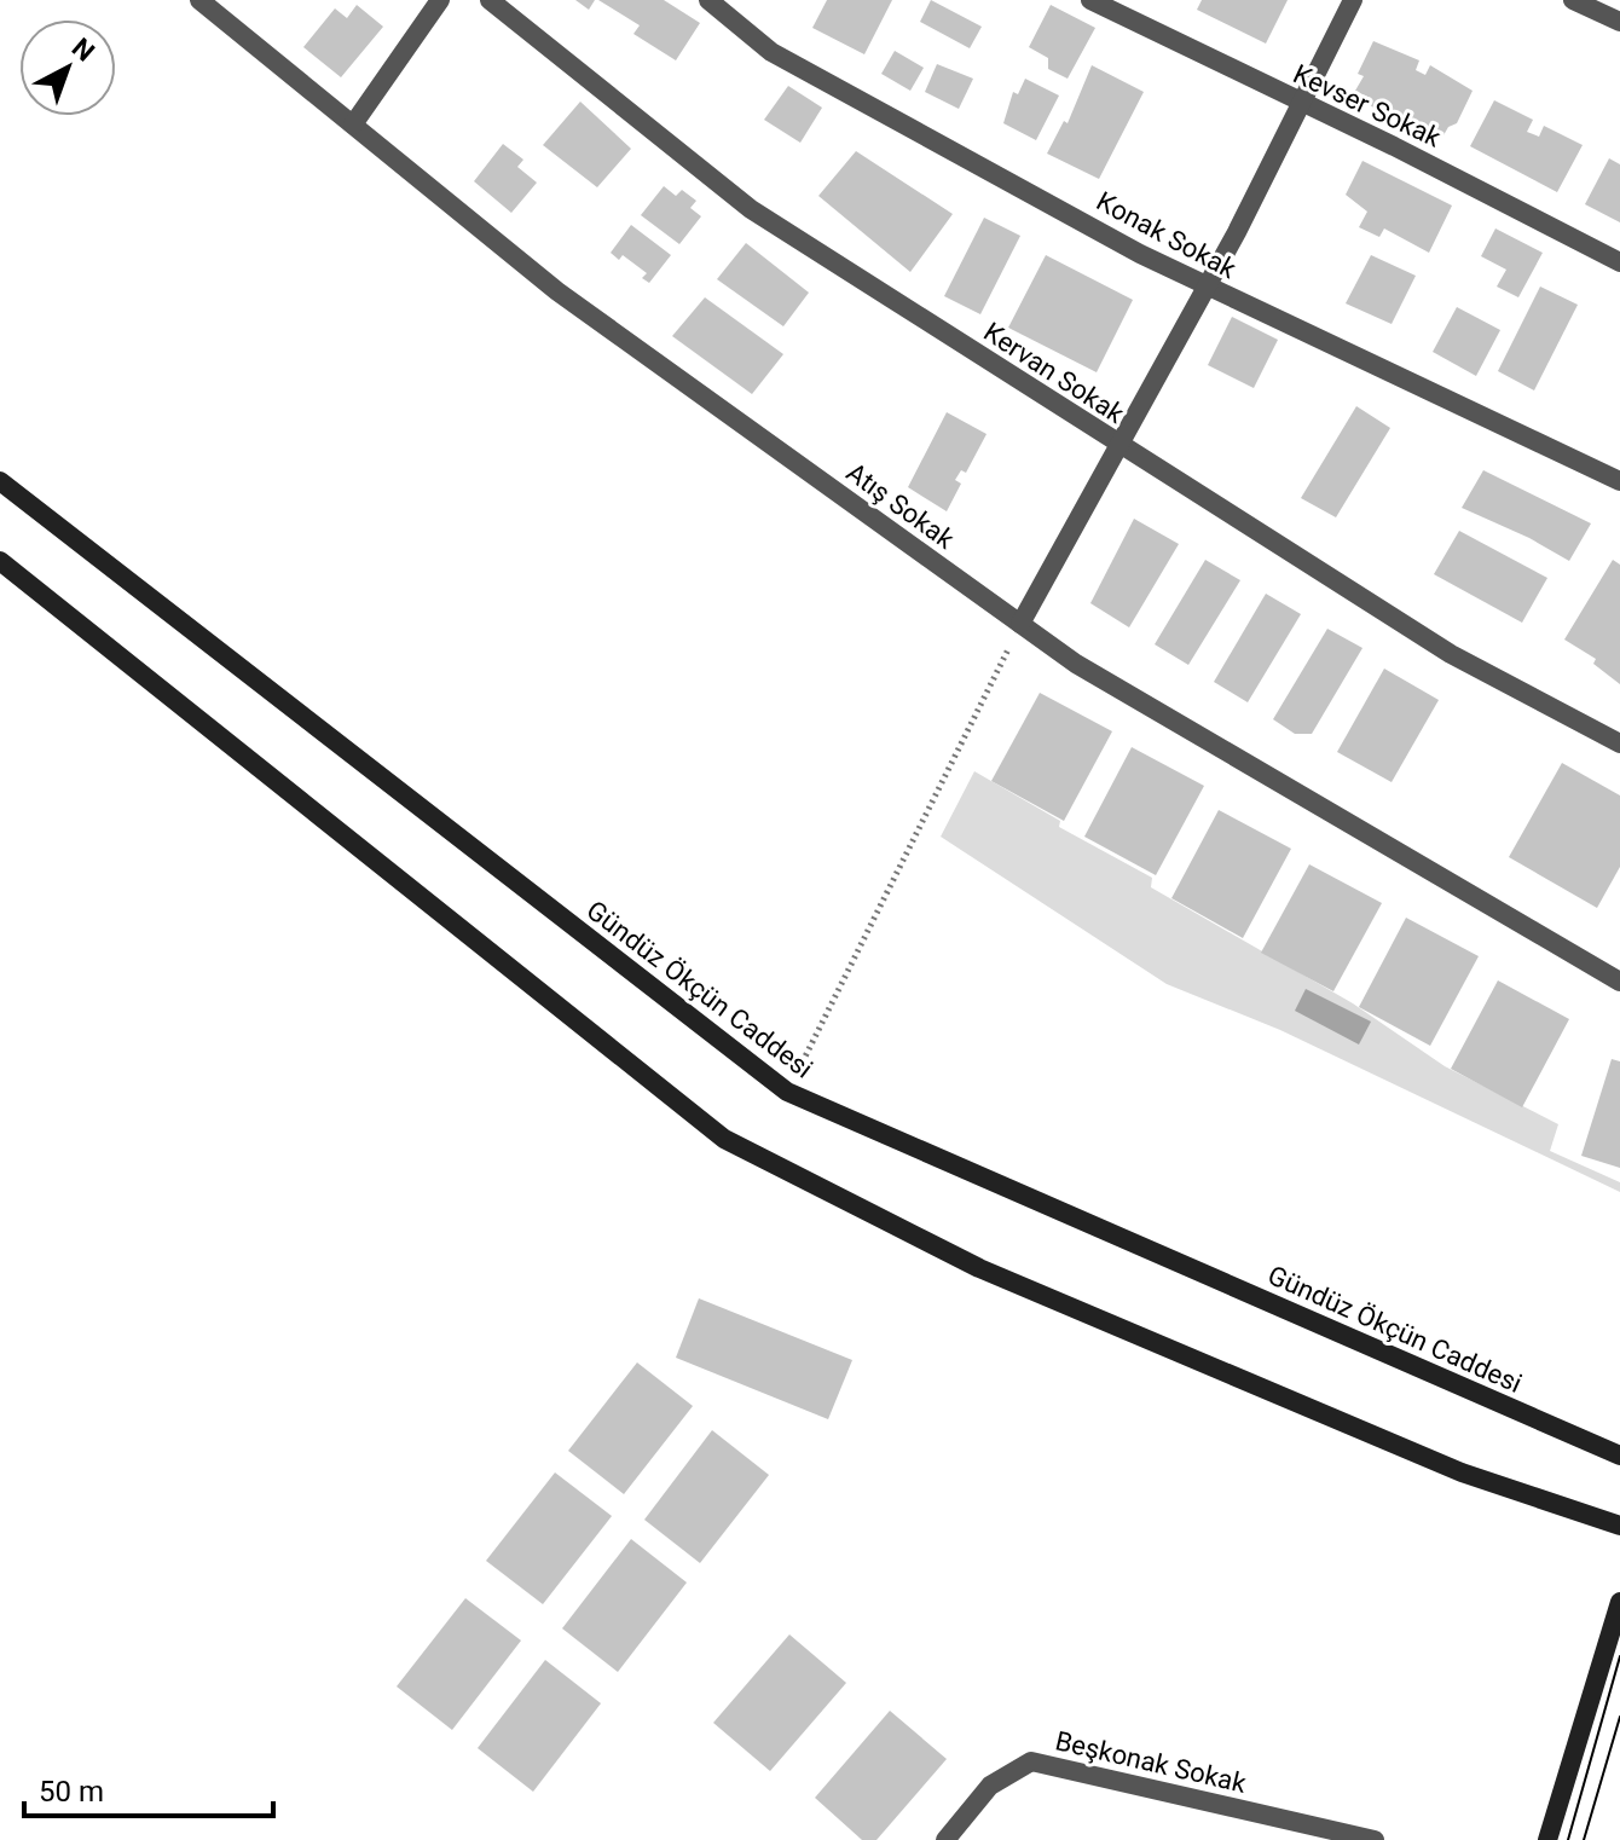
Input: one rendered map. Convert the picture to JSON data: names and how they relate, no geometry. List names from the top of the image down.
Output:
{
  "streets": {
    "street": [
      "Kevser Sokak",
      "Konak Sokak",
      "Kervan Sokak",
      "Atış Sokak",
      "Gündüz Ökçün Caddesi",
      "Beşkonak Sokak"
    ]
  },
  "scale_bar": "50 m",
  "north": "top right"
}
